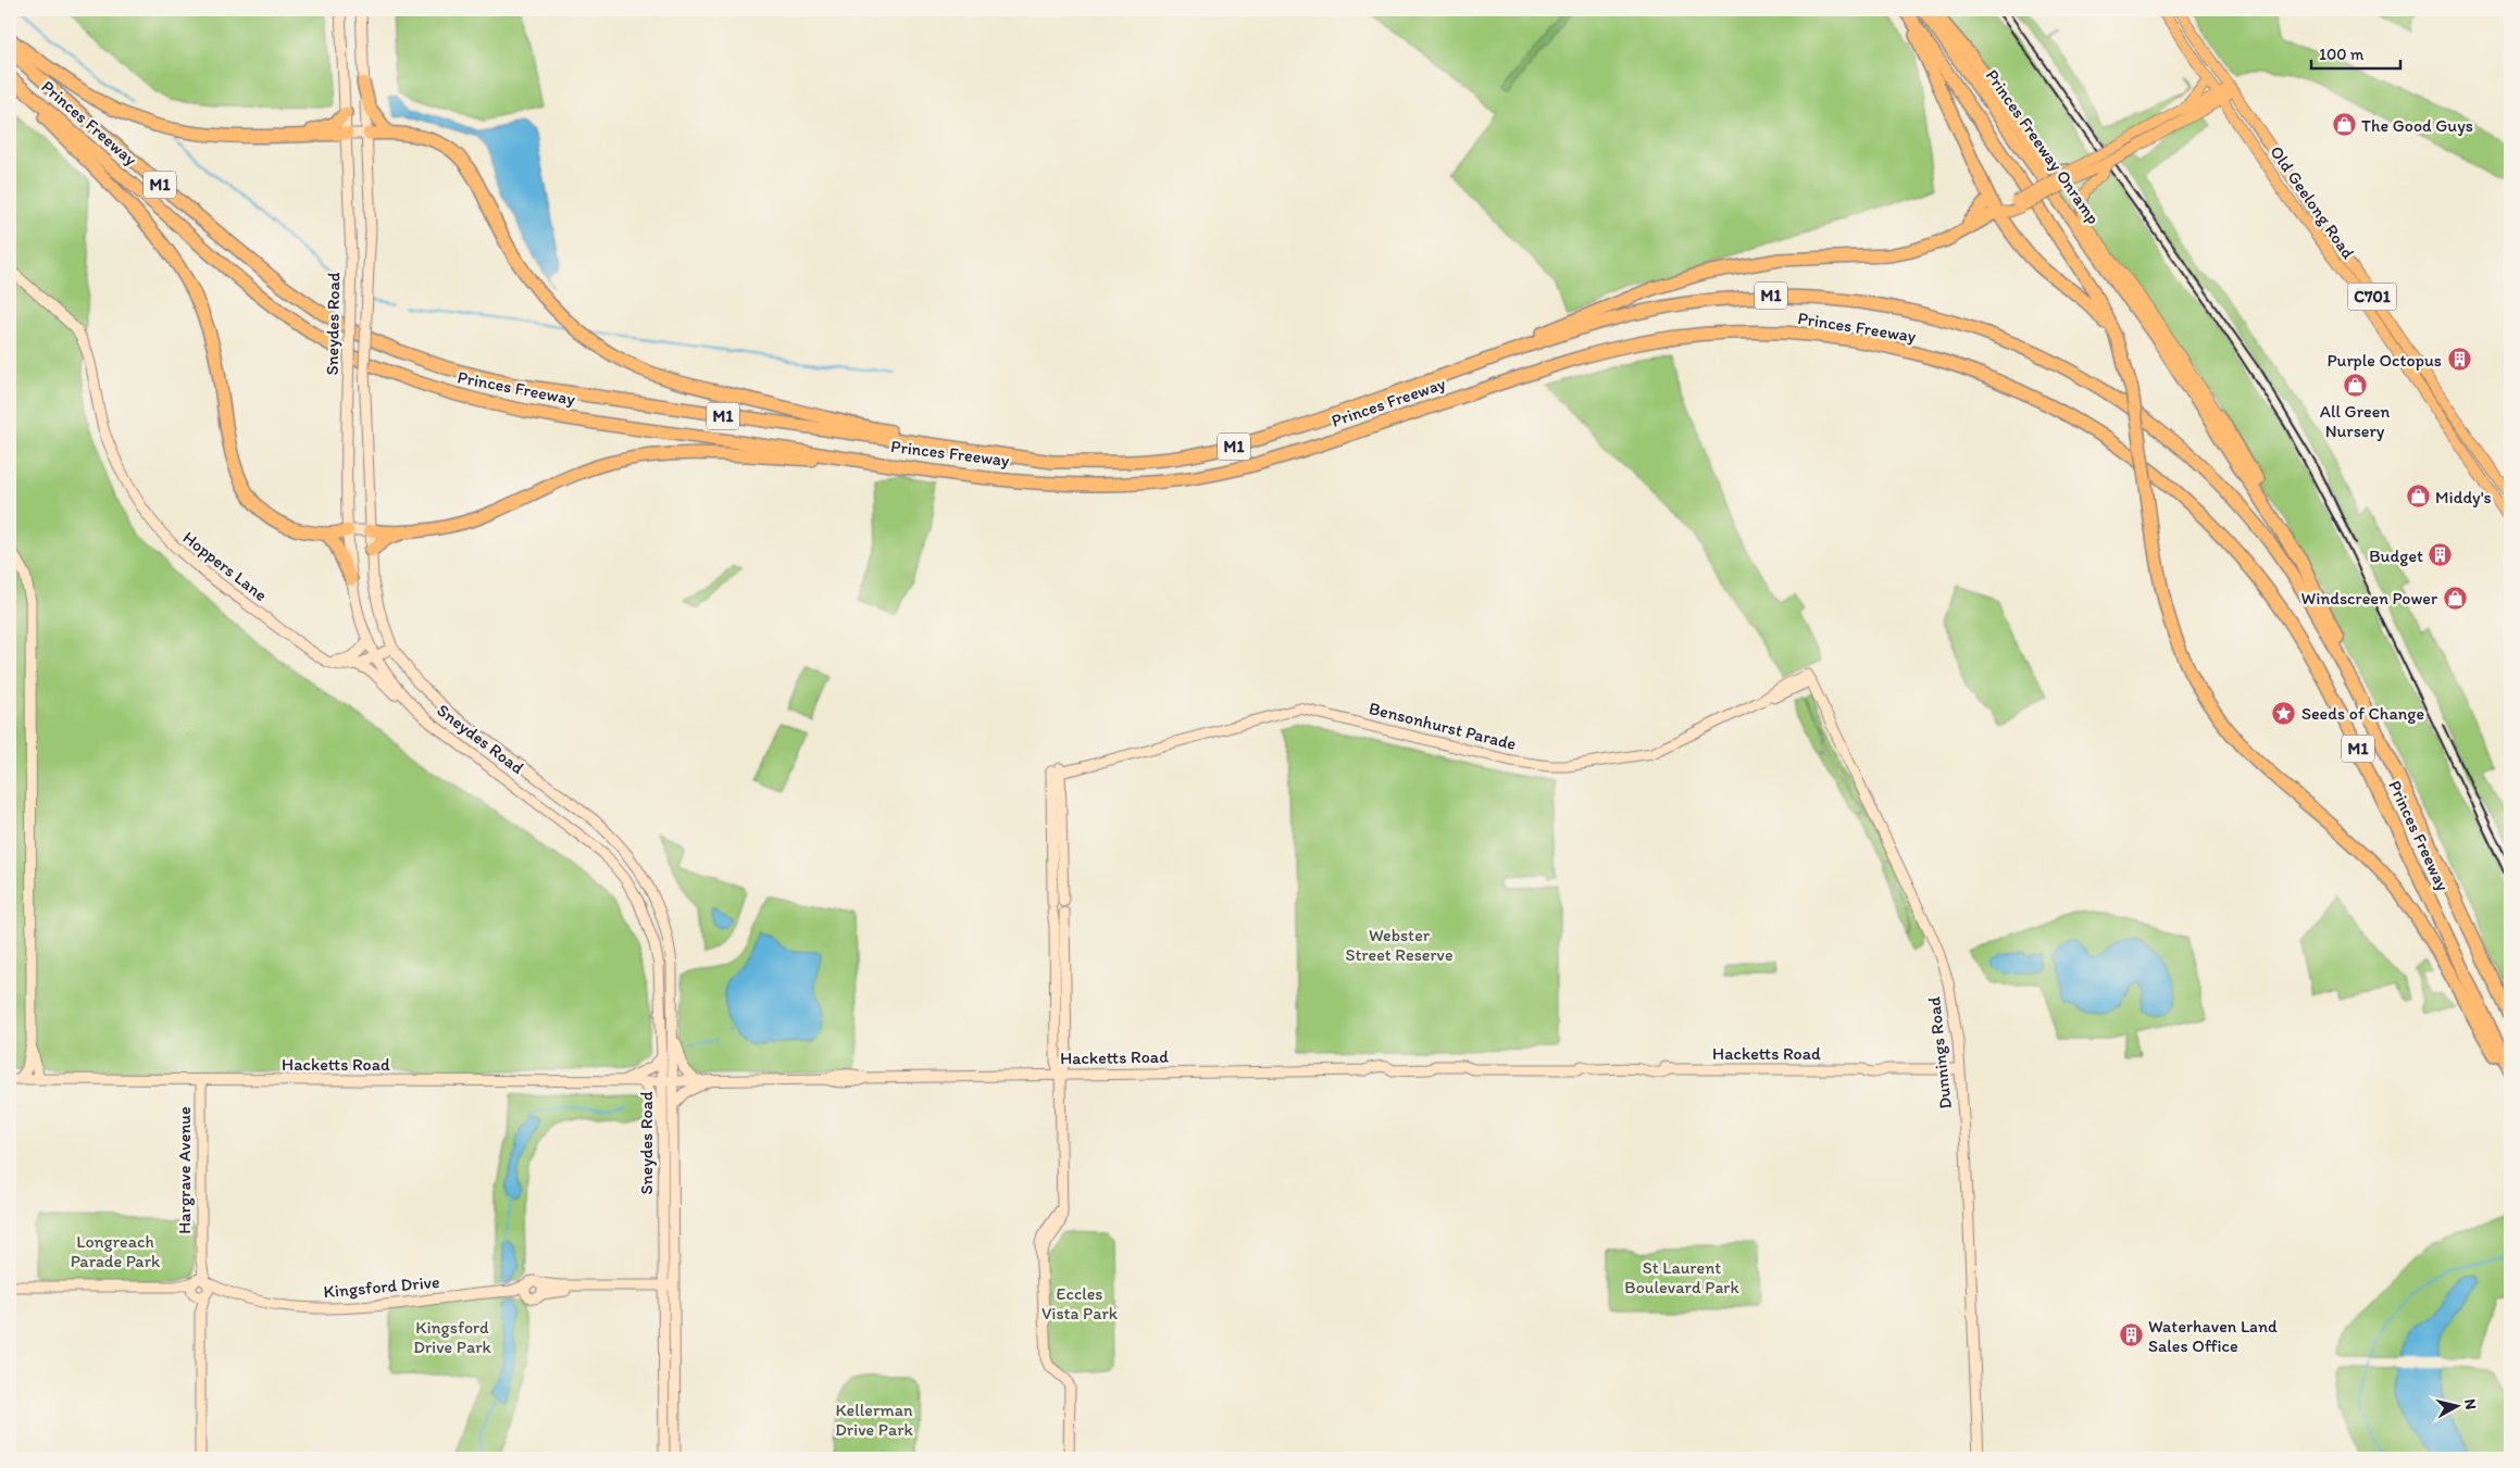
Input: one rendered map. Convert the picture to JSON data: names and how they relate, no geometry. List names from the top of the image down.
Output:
{
  "streets": {
    "highway": ["Princes Freeway", "Princes Freeway Onramp", "M1"],
    "main road": ["Old Geelong Road", "C701"],
    "street": [
      "Sneydes Road",
      "Hoppers Lane",
      "Bensonhurst Parade",
      "Hacketts Road",
      "Dunnings Road",
      "Hargrave Avenue",
      "Kingsford Drive"
    ]
  },
  "crossings": [
    ["Sneydes Road", "Hacketts Road"],
    ["Bensonhurst Parade", "Dunnings Road"],
    ["Hacketts Road", "Dunnings Road"],
    ["Hacketts Road", "Hargrave Avenue"],
    ["Hargrave Avenue", "Kingsford Drive"]
  ],
  "parks": [
    "Webster Street Reserve",
    "Longreach Parade Park",
    "St Laurent Boulevard Park",
    "Eccles Vista Park",
    "Kingsford Drive Park",
    "Kellerman Drive Park"
  ],
  "places": {
    "shop": [
      "The Good Guys",
      "All Green Nursery",
      "Middy's",
      "Windscreen Power"
    ],
    "building": ["Purple Octopus", "Budget", "Waterhaven Land Sales Office"],
    "place": ["Seeds of Change"]
  },
  "scale_bar": "100 m",
  "north": "right"
}
